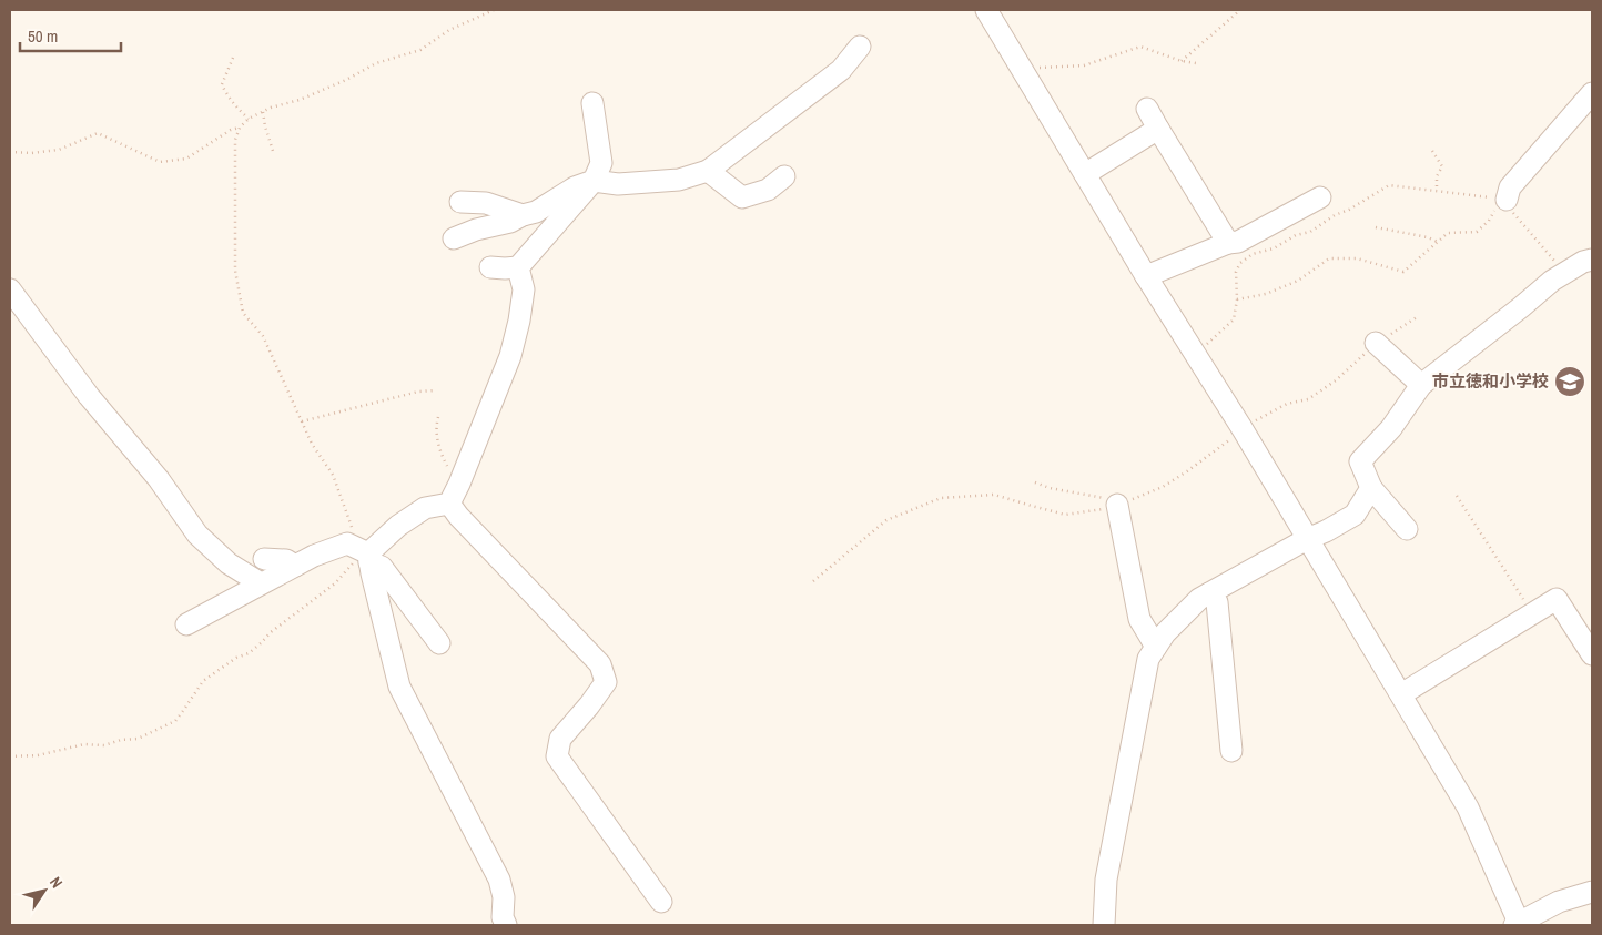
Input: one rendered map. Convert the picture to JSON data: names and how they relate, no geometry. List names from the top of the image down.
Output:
{
  "places": {
    "school or university": ["市立徳和小学校"]
  },
  "scale_bar": "50 m",
  "north": "top right"
}
